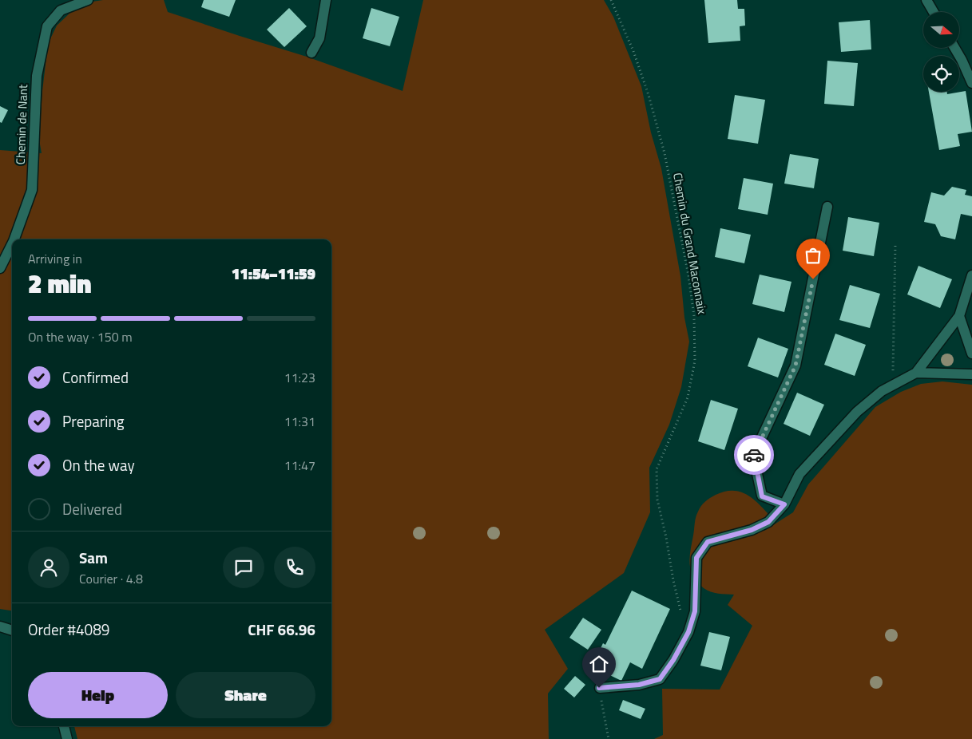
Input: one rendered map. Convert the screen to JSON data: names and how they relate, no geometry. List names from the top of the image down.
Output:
{
  "streets": {
    "street": ["Chemin de Nant"],
    "path": ["Chemin du Grand Maconnaix"]
  },
  "north": "right",
  "page": {
    "heading": ["2 min", "Arriving in", "11:54–11:59"],
    "panel": [
      "Sam",
      "Courier · 4.8",
      "Order #4089",
      "CHF 66.96"
    ],
    "bar": "On the way · 150 m",
    "list": [
      ["Confirmed", "11:23"],
      ["Preparing", "11:31"],
      ["On the way", "11:47"],
      "Delivered"
    ],
    "buttons": ["Help", "Share"]
  }
}
